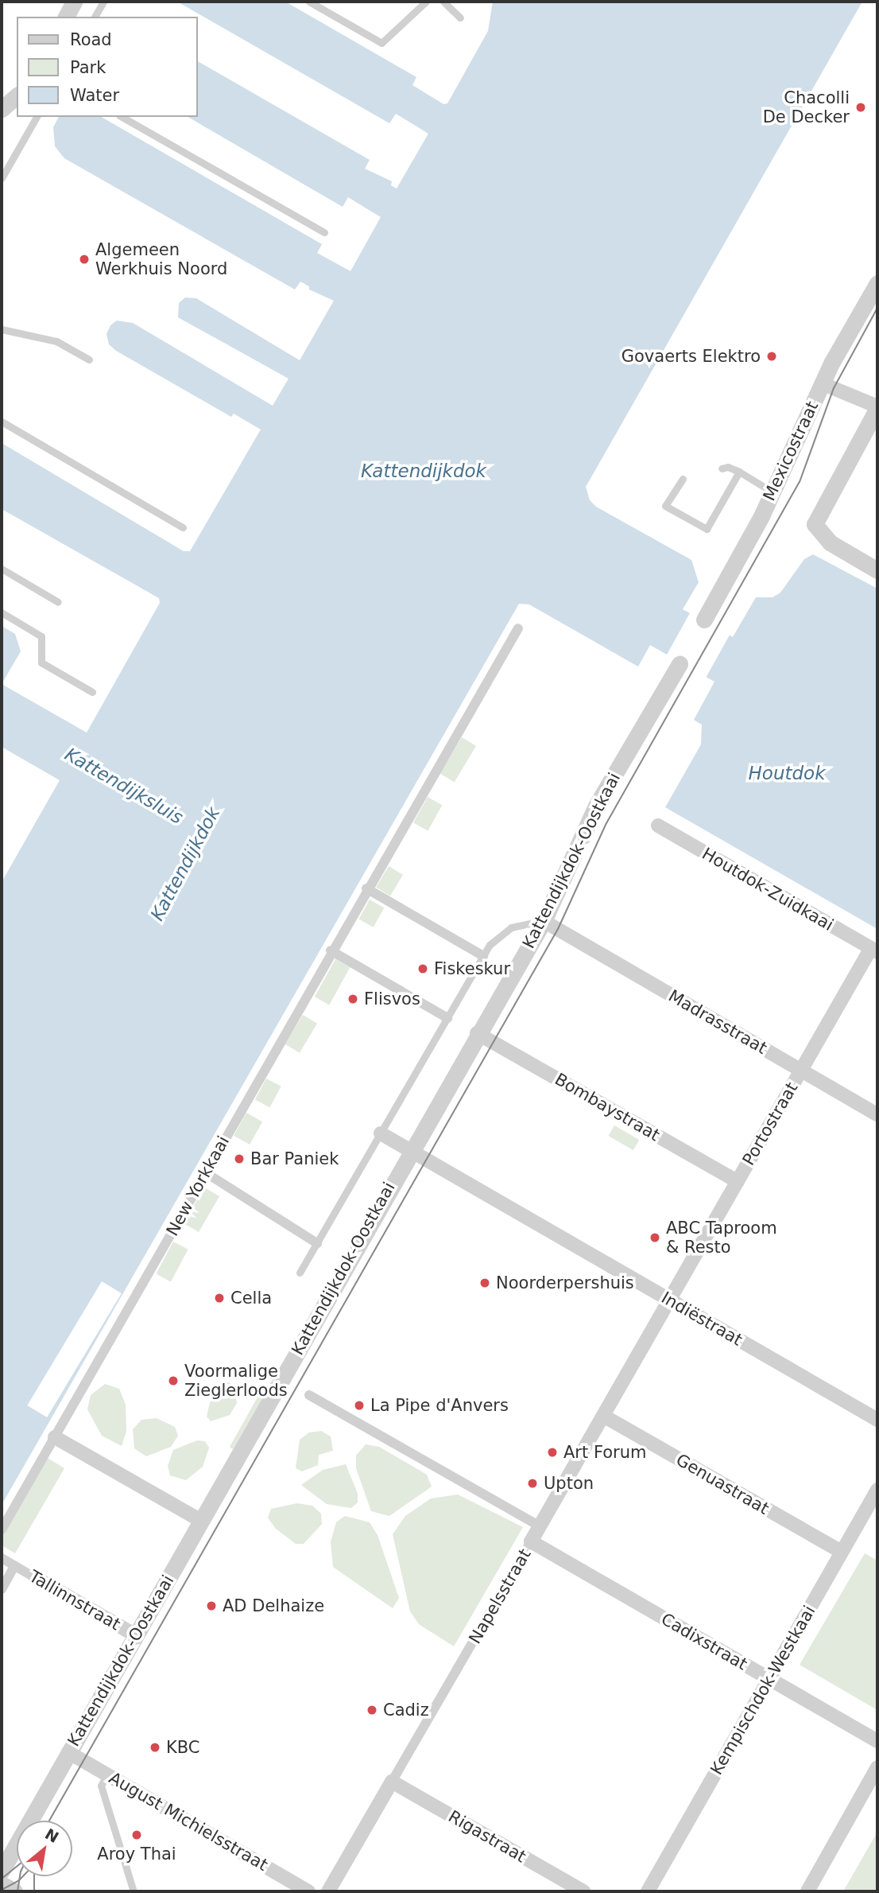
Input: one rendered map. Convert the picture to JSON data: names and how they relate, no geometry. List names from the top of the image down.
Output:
{
  "streets": {
    "street": [
      "Mexicostraat",
      "Kattendijkdok-Oostkaai",
      "Houtdok-Zuidkaai",
      "Madrasstraat",
      "Bombaystraat",
      "Portostraat",
      "New Yorkkaai",
      "Indiëstraat",
      "Genuastraat",
      "Napelsstraat",
      "Tallinnstraat",
      "Cadixstraat",
      "Kempischdok-Westkaai",
      "August Michielsstraat",
      "Rigastraat"
    ]
  },
  "crossings": [
    ["Kattendijkdok-Oostkaai", "Madrasstraat"],
    ["Kattendijkdok-Oostkaai", "Bombaystraat"],
    ["Kattendijkdok-Oostkaai", "Indiëstraat"],
    ["Kattendijkdok-Oostkaai", "Tallinnstraat"],
    ["Kattendijkdok-Oostkaai", "August Michielsstraat"],
    ["Houtdok-Zuidkaai", "Portostraat"],
    ["Madrasstraat", "Portostraat"],
    ["Bombaystraat", "Portostraat"],
    ["Portostraat", "Indiëstraat"],
    ["Portostraat", "Napelsstraat"],
    ["Indiëstraat", "Napelsstraat"],
    ["Genuastraat", "Napelsstraat"],
    ["Genuastraat", "Kempischdok-Westkaai"],
    ["Napelsstraat", "Cadixstraat"],
    ["Napelsstraat", "Rigastraat"],
    ["Cadixstraat", "Kempischdok-Westkaai"]
  ],
  "water": ["Kattendijkdok", "Houtdok", "Kattendijksluis"],
  "places": [
    "Chacolli De Decker",
    "Algemeen Werkhuis Noord",
    "Govaerts Elektro",
    "Fiskeskur",
    "Flisvos",
    "Bar Paniek",
    "ABC Taproom & Resto",
    "Noorderpershuis",
    "Cella",
    "Voormalige Zieglerloods",
    "La Pipe d'Anvers",
    "Art Forum",
    "Upton",
    "AD Delhaize",
    "Cadiz",
    "KBC",
    "Aroy Thai"
  ],
  "legend": ["Road", "Park", "Water"],
  "north": "top right"
}
